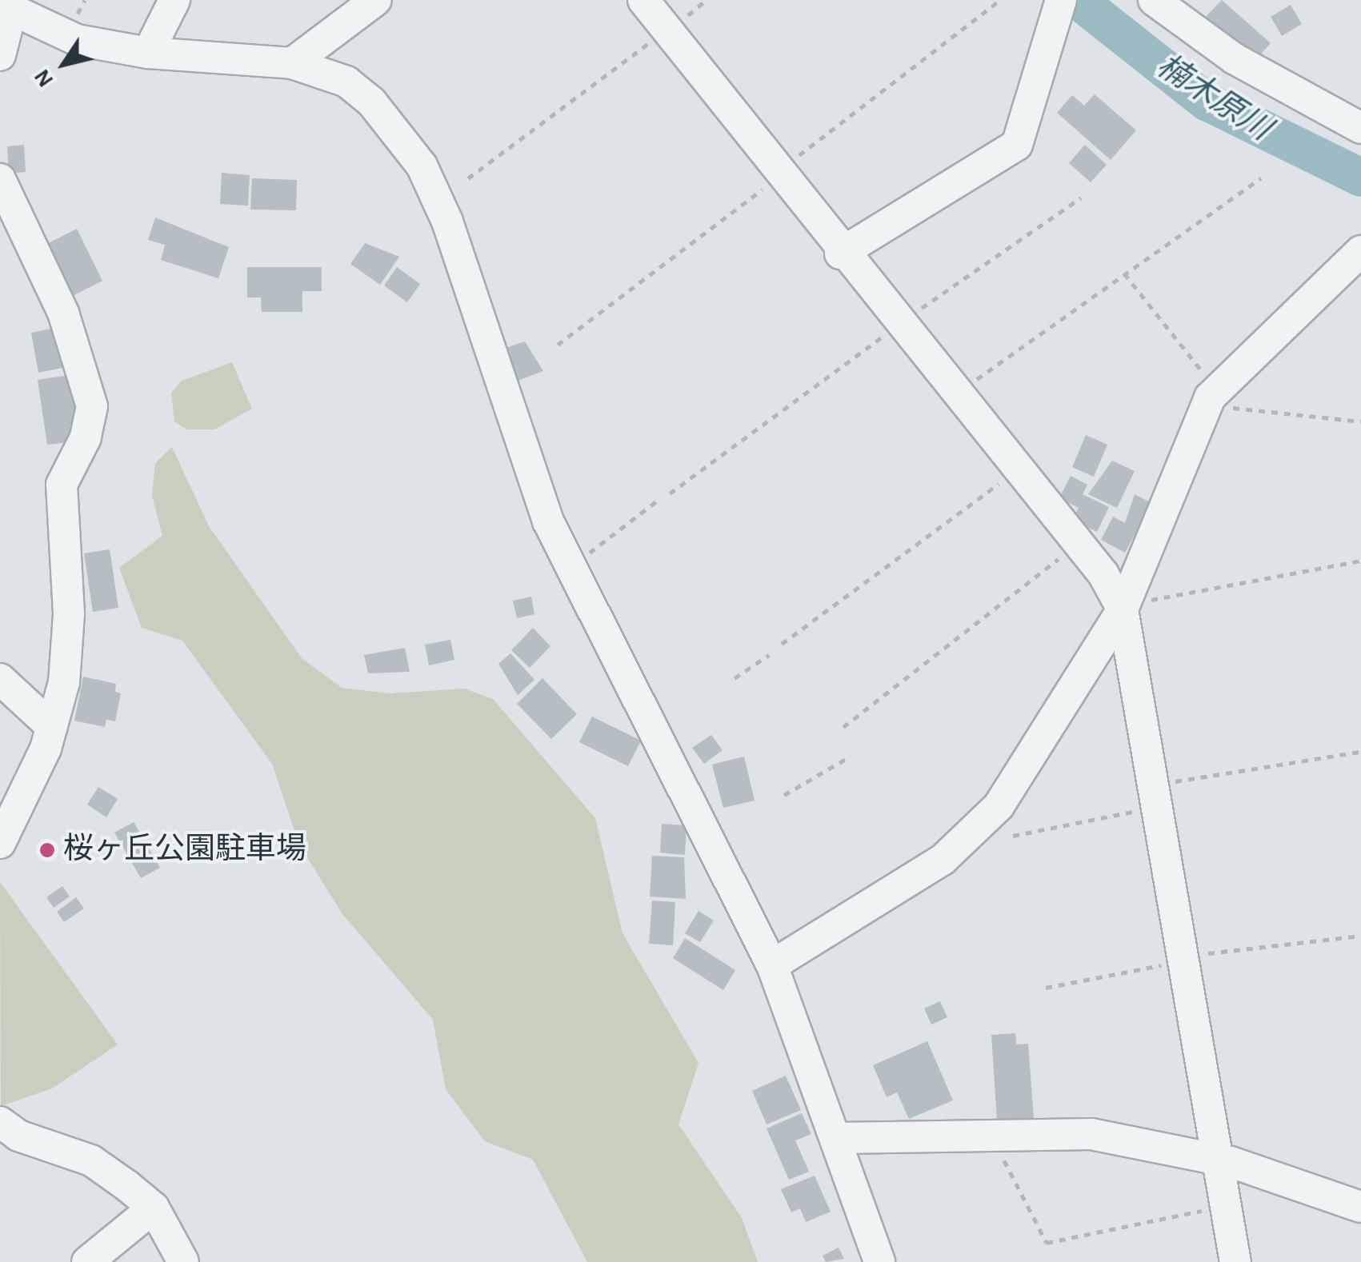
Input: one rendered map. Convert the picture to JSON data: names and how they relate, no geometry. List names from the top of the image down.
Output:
{
  "water": ["楠木原川"],
  "places": ["桜ヶ丘公園駐車場"],
  "north": "bottom left"
}
